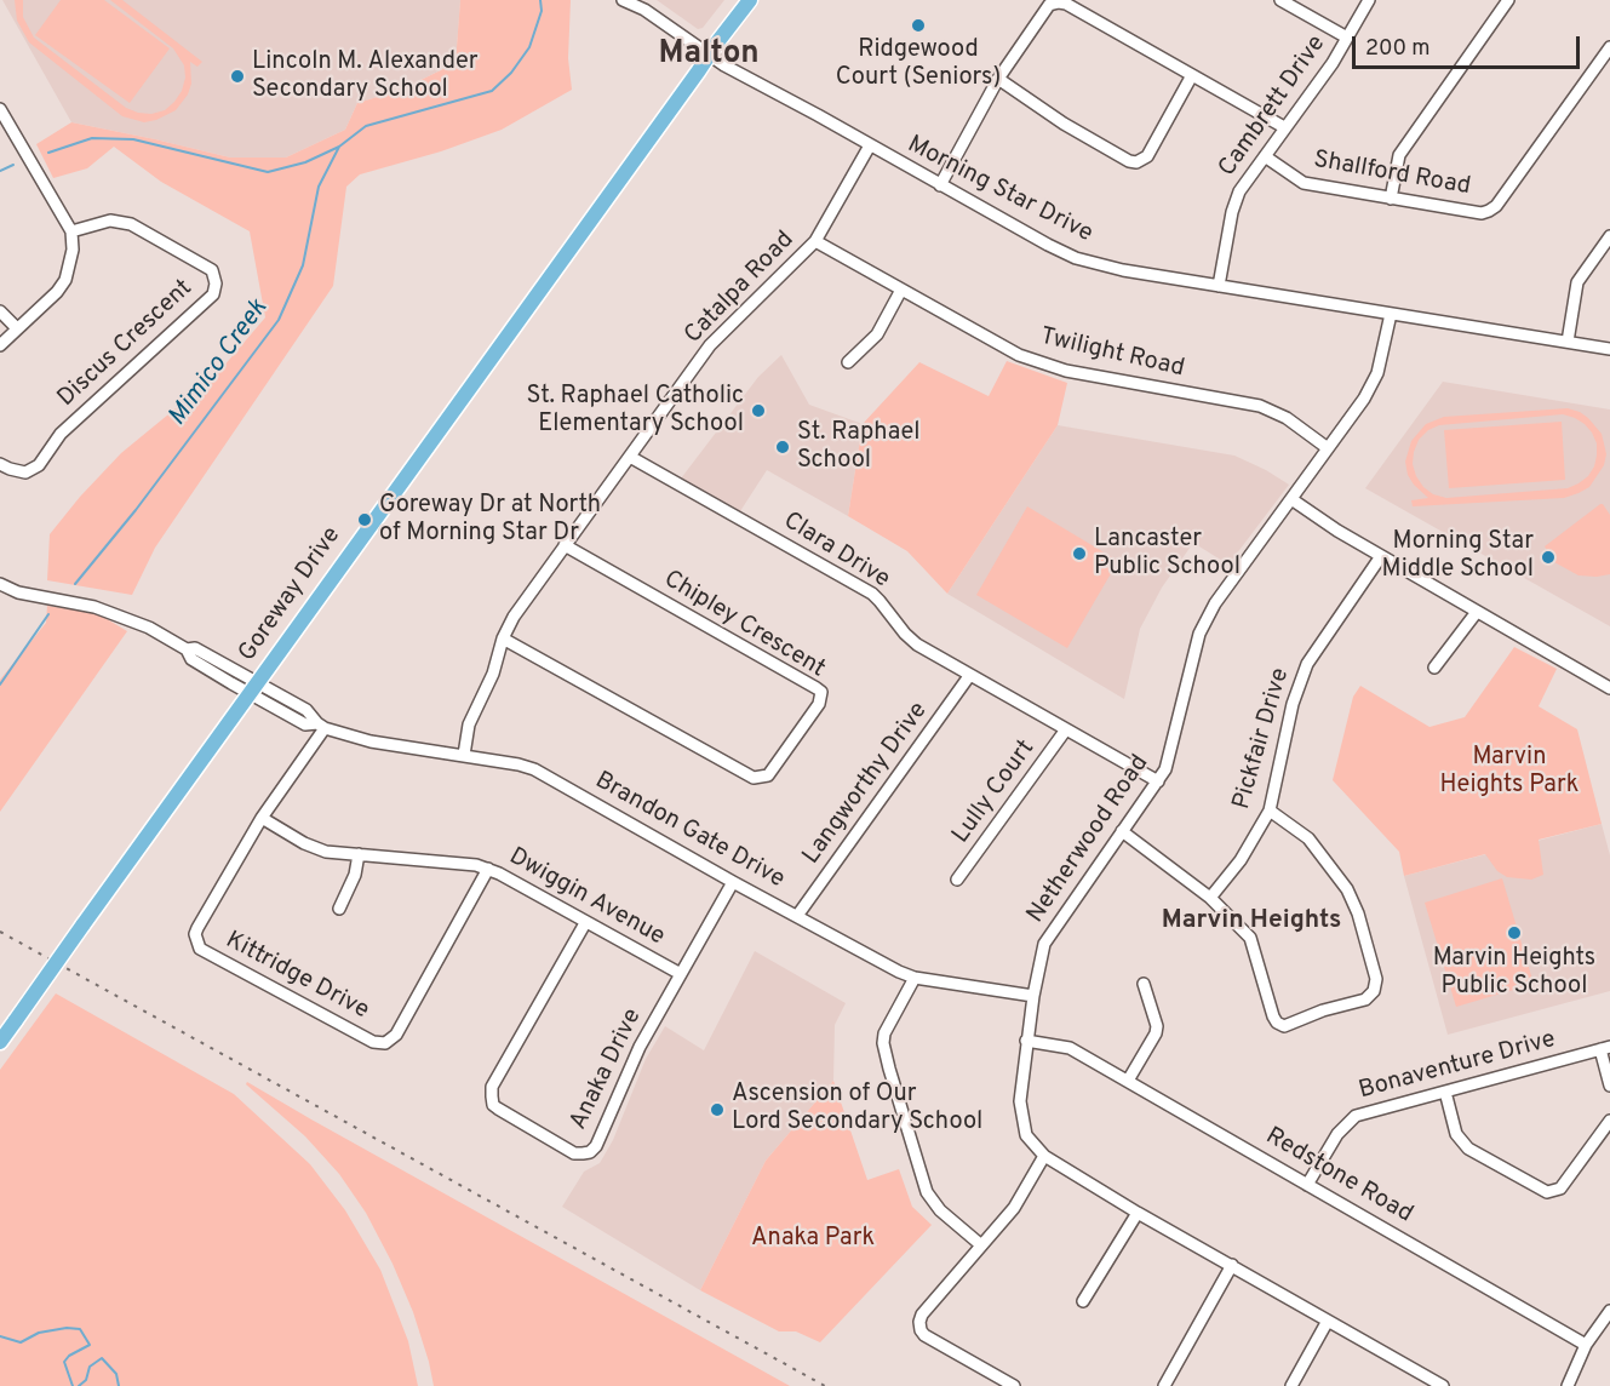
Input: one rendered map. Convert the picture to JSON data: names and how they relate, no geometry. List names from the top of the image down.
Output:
{
  "streets": {
    "main road": ["Goreway Drive"],
    "street": [
      "Cambrett Drive",
      "Shallford Road",
      "Morning Star Drive",
      "Catalpa Road",
      "Discus Crescent",
      "Twilight Road",
      "Clara Drive",
      "Chipley Crescent",
      "Pickfair Drive",
      "Langworthy Drive",
      "Lully Court",
      "Brandon Gate Drive",
      "Netherwood Road",
      "Dwiggin Avenue",
      "Kittridge Drive",
      "Bonaventure Drive",
      "Anaka Drive",
      "Redstone Road"
    ]
  },
  "crossings": [
    ["Cambrett Drive", "Shallford Road"],
    ["Cambrett Drive", "Morning Star Drive"],
    ["Morning Star Drive", "Catalpa Road"],
    ["Morning Star Drive", "Goreway Drive"],
    ["Morning Star Drive", "Netherwood Road"],
    ["Catalpa Road", "Twilight Road"],
    ["Catalpa Road", "Clara Drive"],
    ["Catalpa Road", "Chipley Crescent"],
    ["Catalpa Road", "Brandon Gate Drive"],
    ["Twilight Road", "Netherwood Road"],
    ["Clara Drive", "Langworthy Drive"],
    ["Clara Drive", "Lully Court"],
    ["Clara Drive", "Netherwood Road"],
    ["Goreway Drive", "Brandon Gate Drive"],
    ["Langworthy Drive", "Brandon Gate Drive"],
    ["Brandon Gate Drive", "Netherwood Road"],
    ["Brandon Gate Drive", "Kittridge Drive"],
    ["Brandon Gate Drive", "Anaka Drive"],
    ["Netherwood Road", "Redstone Road"],
    ["Dwiggin Avenue", "Kittridge Drive"],
    ["Dwiggin Avenue", "Anaka Drive"],
    ["Bonaventure Drive", "Redstone Road"]
  ],
  "districts": ["Malton", "Marvin Heights"],
  "water": ["Mimico Creek"],
  "parks": ["Marvin Heights Park", "Anaka Park"],
  "places": [
    "Ridgewood Court (Seniors)",
    "Lincoln M. Alexander Secondary School",
    "St. Raphael Catholic Elementary School",
    "St. Raphael School",
    "Goreway Dr at North of Morning Star Dr",
    "Lancaster Public School",
    "Morning Star Middle School",
    "Marvin Heights Public School",
    "Ascension of Our Lord Secondary School"
  ],
  "scale_bar": "200 m"
}
